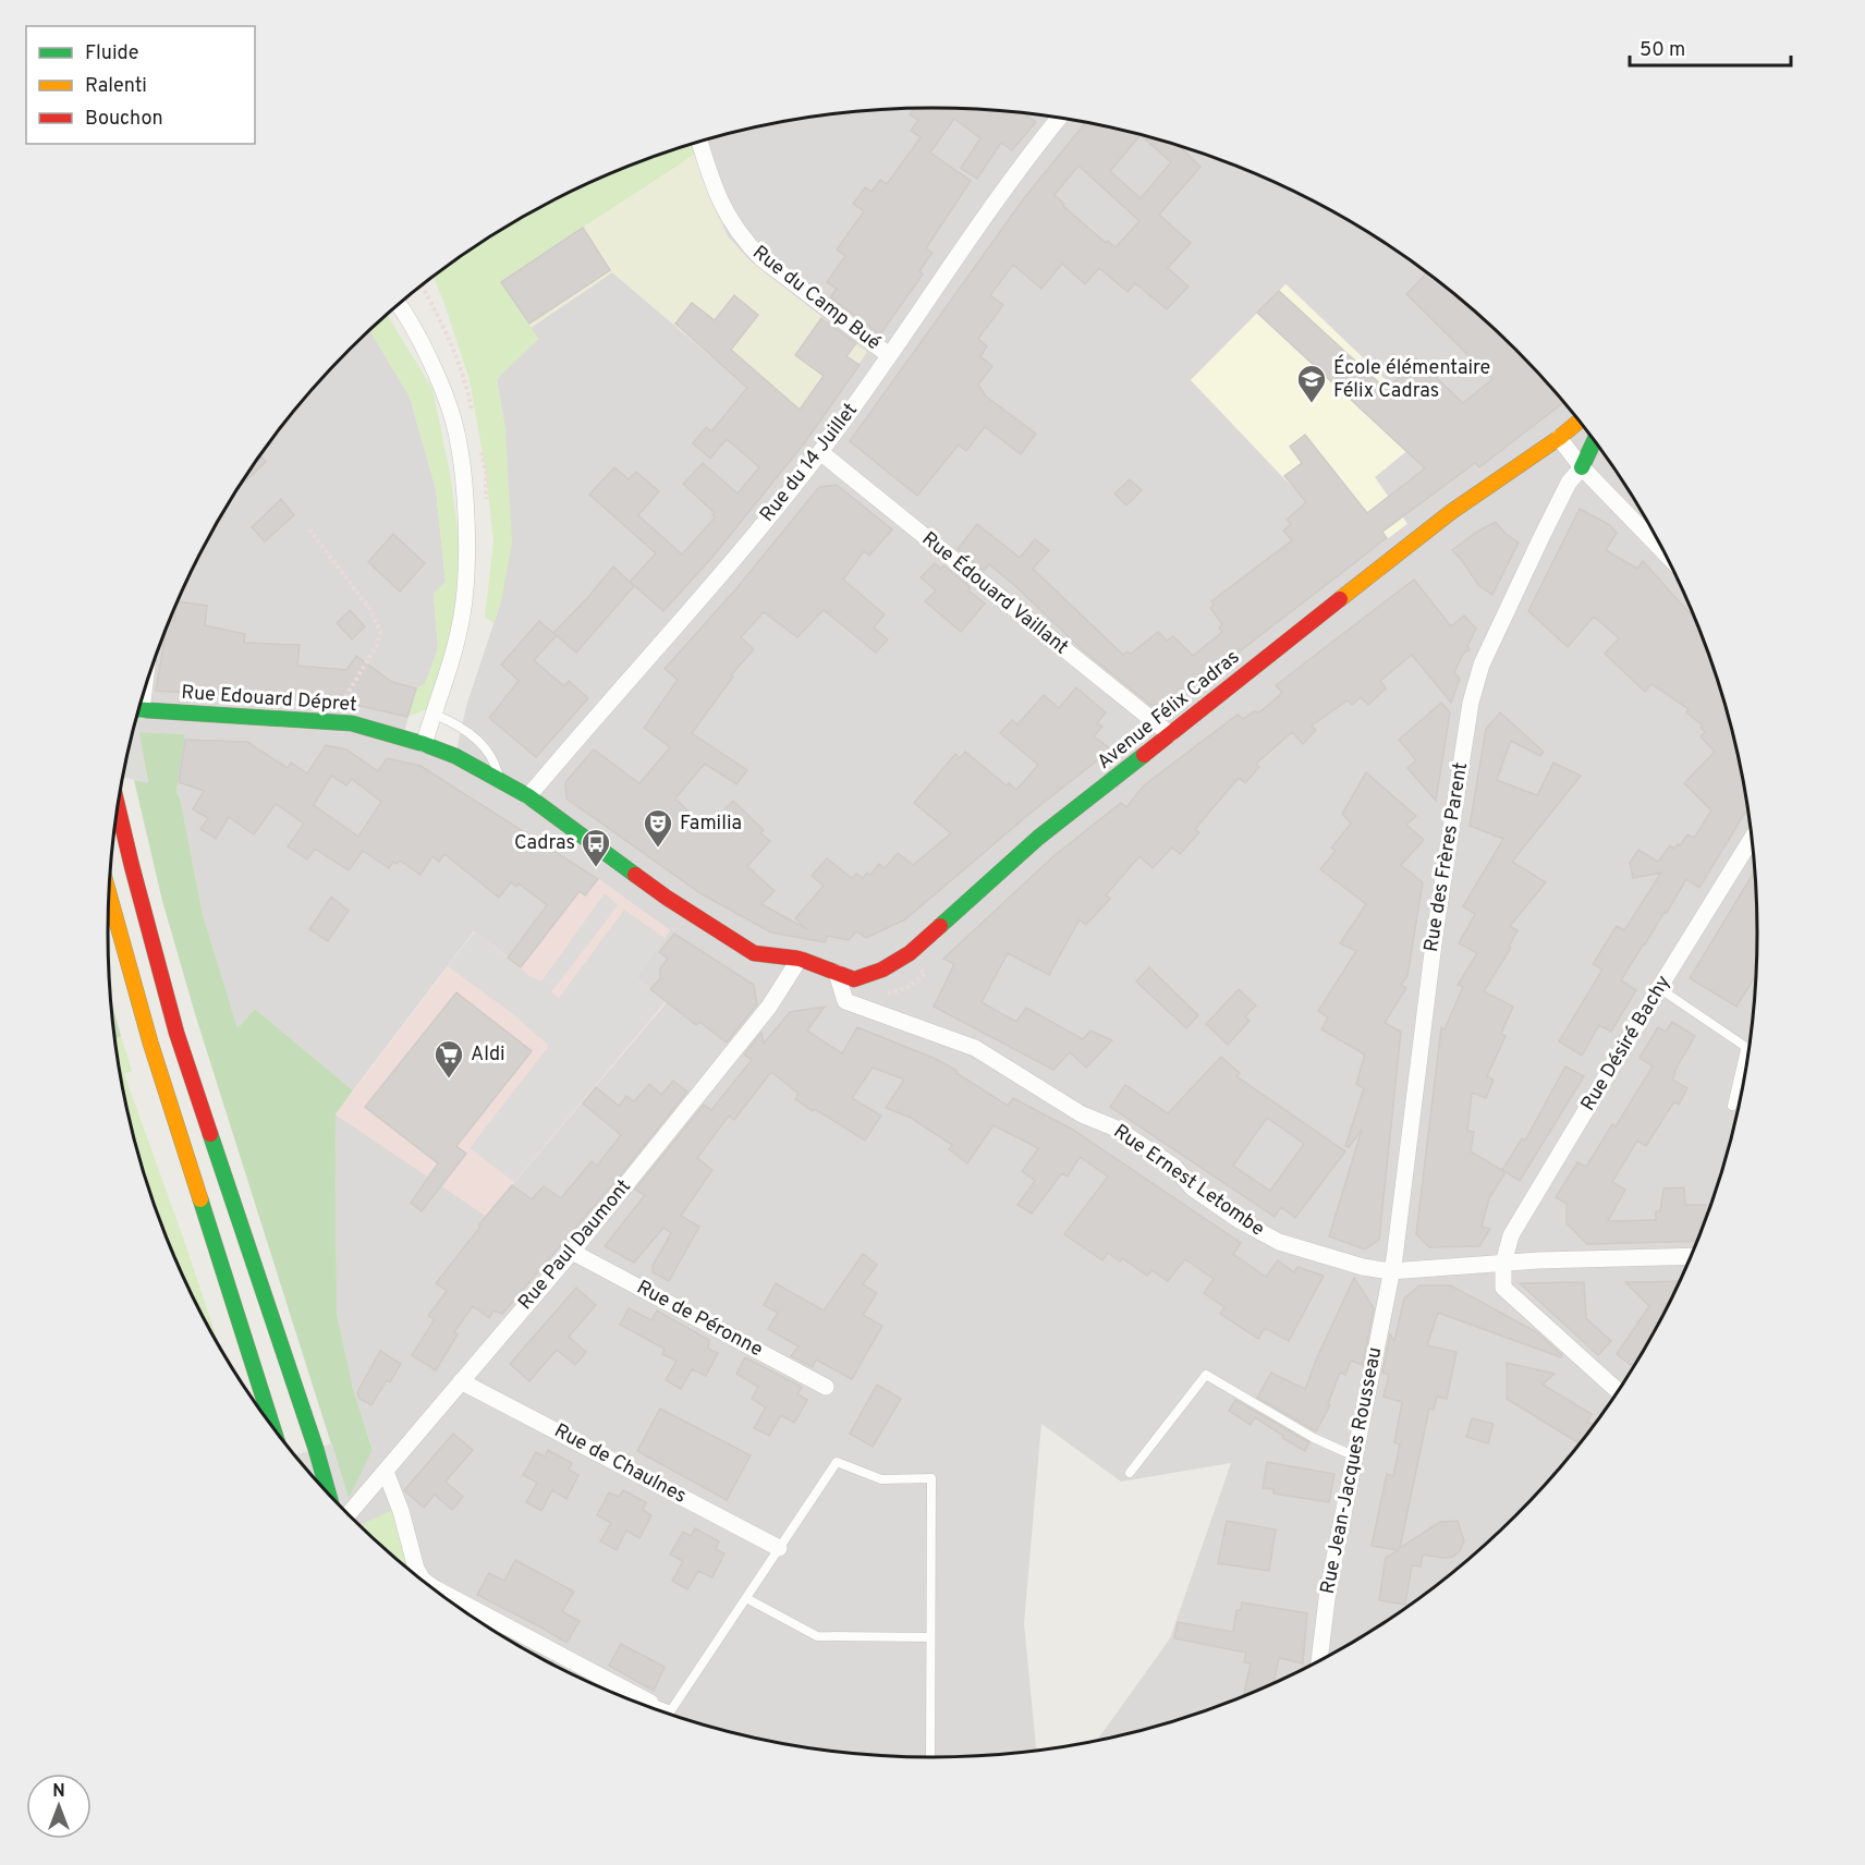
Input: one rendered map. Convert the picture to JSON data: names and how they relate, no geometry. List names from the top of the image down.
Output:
{
  "streets": {
    "main road": ["Rue Edouard Dépret", "Avenue Félix Cadras"],
    "street": [
      "Rue du Camp Bué",
      "Rue du 14 Juillet",
      "Rue Édouard Vaillant",
      "Rue des Frères Parent",
      "Rue Désiré Bachy",
      "Rue Ernest Letombe",
      "Rue Paul Daumont",
      "Rue de Péronne",
      "Rue de Chaulnes",
      "Rue Jean-Jacques Rousseau"
    ]
  },
  "crossings": [
    ["Rue du Camp Bué", "Rue du 14 Juillet"],
    ["Rue du 14 Juillet", "Rue Édouard Vaillant"],
    ["Rue du 14 Juillet", "Rue Edouard Dépret"],
    ["Rue Édouard Vaillant", "Avenue Félix Cadras"],
    ["Rue Edouard Dépret", "Avenue Félix Cadras"],
    ["Rue Edouard Dépret", "Rue Paul Daumont"],
    ["Avenue Félix Cadras", "Rue Ernest Letombe"],
    ["Avenue Félix Cadras", "Rue Paul Daumont"],
    ["Rue des Frères Parent", "Rue Ernest Letombe"],
    ["Rue des Frères Parent", "Rue Jean-Jacques Rousseau"],
    ["Rue Désiré Bachy", "Rue Ernest Letombe"],
    ["Rue Ernest Letombe", "Rue Jean-Jacques Rousseau"],
    ["Rue Paul Daumont", "Rue de Péronne"],
    ["Rue Paul Daumont", "Rue de Chaulnes"]
  ],
  "places": {
    "school or university": ["École élémentaire Félix Cadras"],
    "theatre": ["Familia"],
    "bus stop": ["Cadras"],
    "supermarket": ["Aldi"]
  },
  "legend": ["Fluide", "Ralenti", "Bouchon"],
  "scale_bar": "50 m",
  "north": "top"
}
